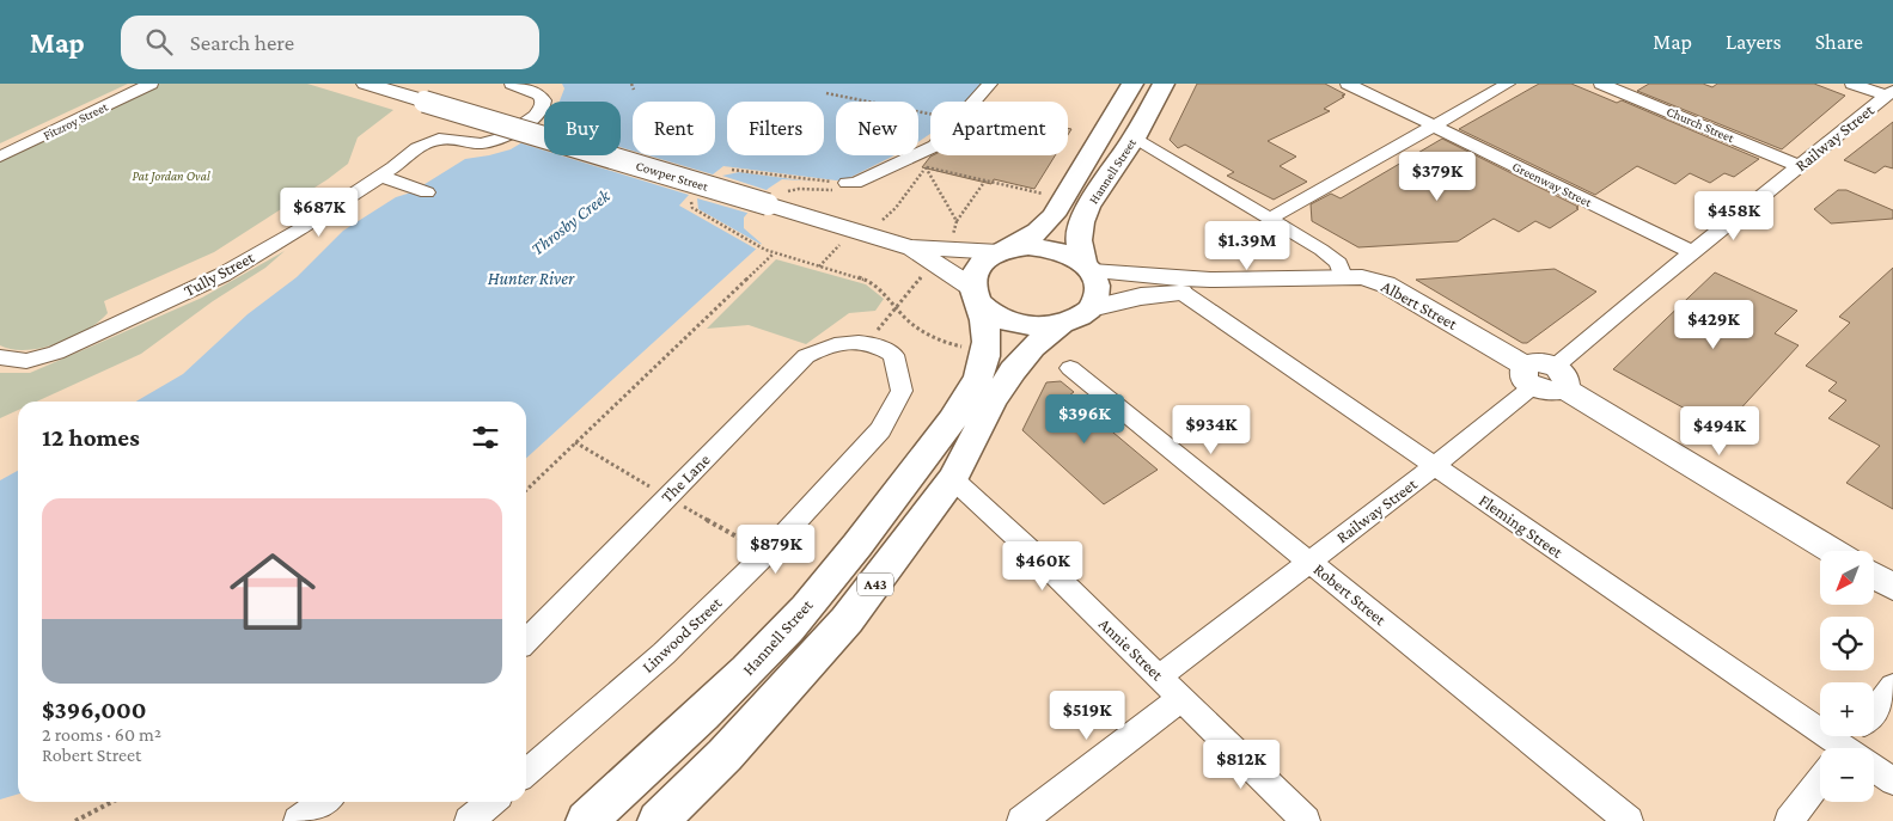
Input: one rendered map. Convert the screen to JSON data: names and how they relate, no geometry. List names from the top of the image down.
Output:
{
  "streets": {
    "highway": ["Hannell Street", "A43"],
    "main road": ["Cowper Street", "Albert Street"],
    "street": [
      "Fitzroy Street",
      "Church Street",
      "Railway Street",
      "Greenway Street",
      "Tully Street",
      "The Lane",
      "Fleming Street",
      "Robert Street",
      "Linwood Street",
      "Annie Street"
    ]
  },
  "crossings": [
    ["Church Street", "Railway Street"],
    ["Railway Street", "Greenway Street"],
    ["Railway Street", "Albert Street"],
    ["Railway Street", "Fleming Street"],
    ["Railway Street", "Robert Street"],
    ["Railway Street", "Annie Street"],
    ["Hannell Street", "Cowper Street"],
    ["Hannell Street", "Albert Street"],
    ["Hannell Street", "A43"],
    ["Cowper Street", "Albert Street"],
    ["Cowper Street", "A43"],
    ["Albert Street", "A43"],
    ["The Lane", "Linwood Street"],
    ["A43", "Annie Street"]
  ],
  "water": ["Throsby Creek", "Hunter River"],
  "parks": ["Pat Jordan Oval"],
  "north": "bottom left",
  "page": {
    "header": "Map",
    "search": "Search here",
    "nav": ["Map", "Layers", "Share"],
    "chip": [
      "Buy",
      "Rent",
      "Filters",
      "New",
      "Apartment"
    ],
    "price": [
      "$379K",
      "$687K",
      "$458K",
      "$1.39M",
      "$429K",
      "$396K",
      "$934K",
      "$494K",
      "$879K",
      "$460K",
      "$519K",
      "$812K"
    ],
    "heading": "12 homes",
    "list": [
      {
        "name": "$396,000",
        "note": "2 rooms · 60 m² · Robert Street"
      }
    ],
    "map_buttons": ["+", "−"]
  }
}
